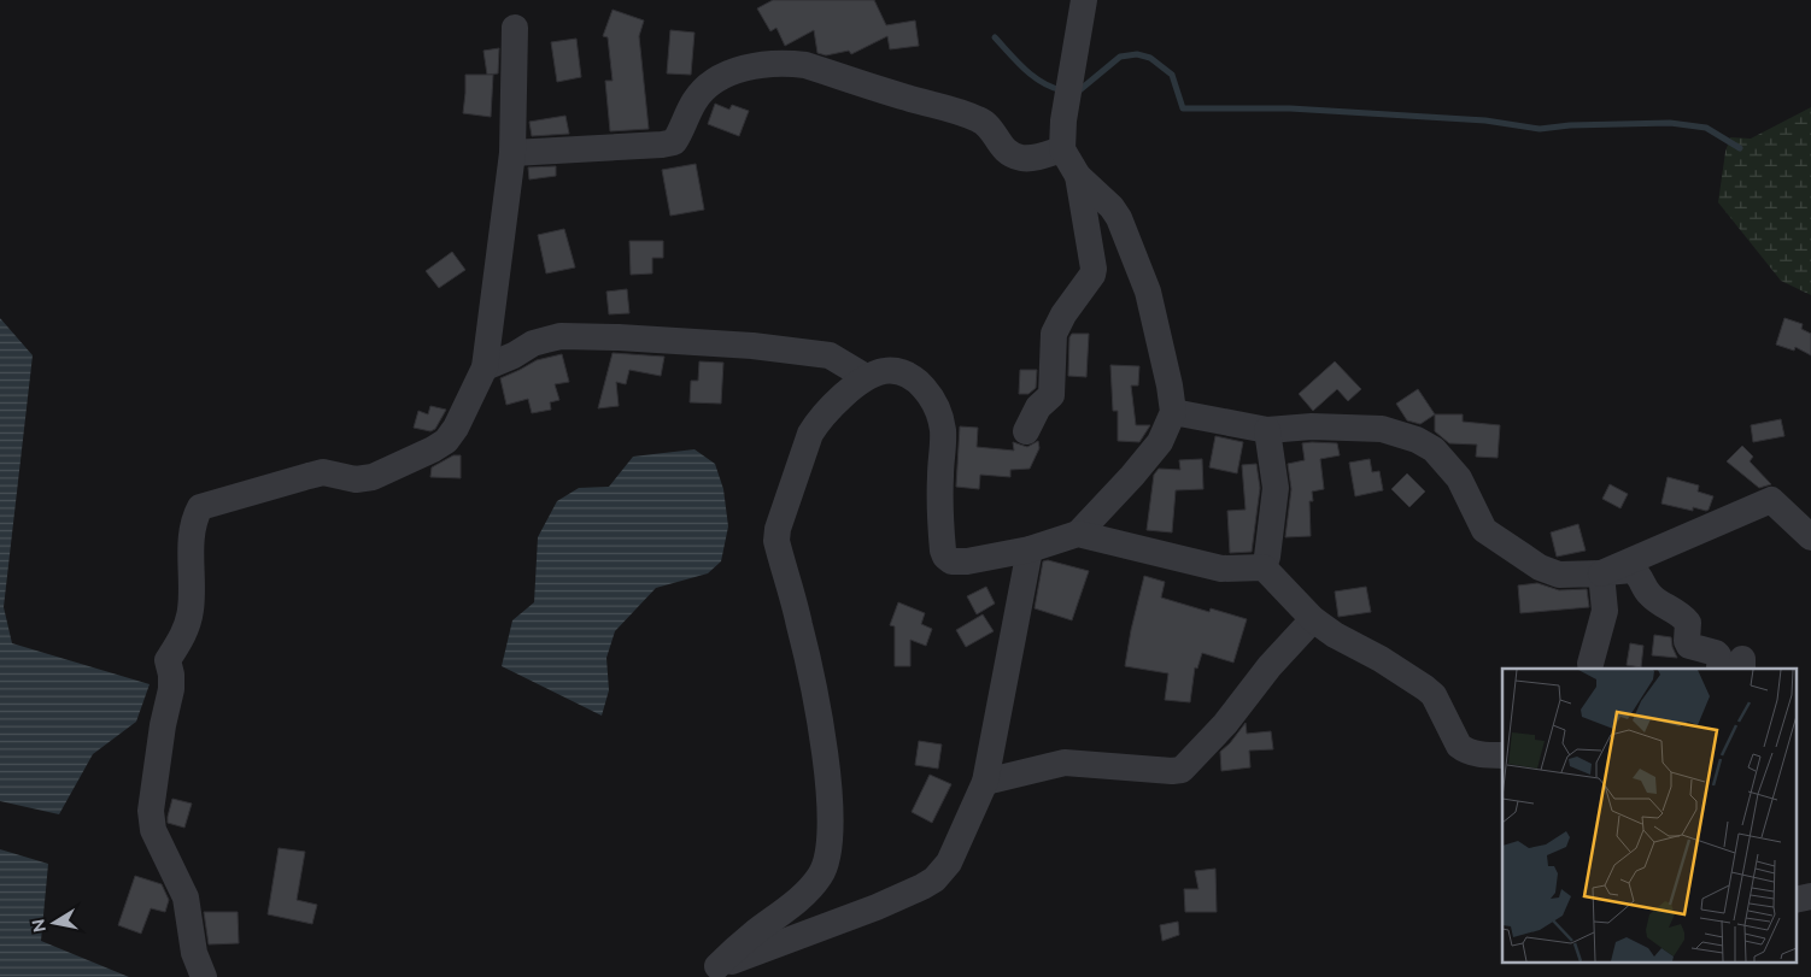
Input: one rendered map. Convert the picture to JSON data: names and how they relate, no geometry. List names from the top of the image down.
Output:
{
  "north": "left"
}
